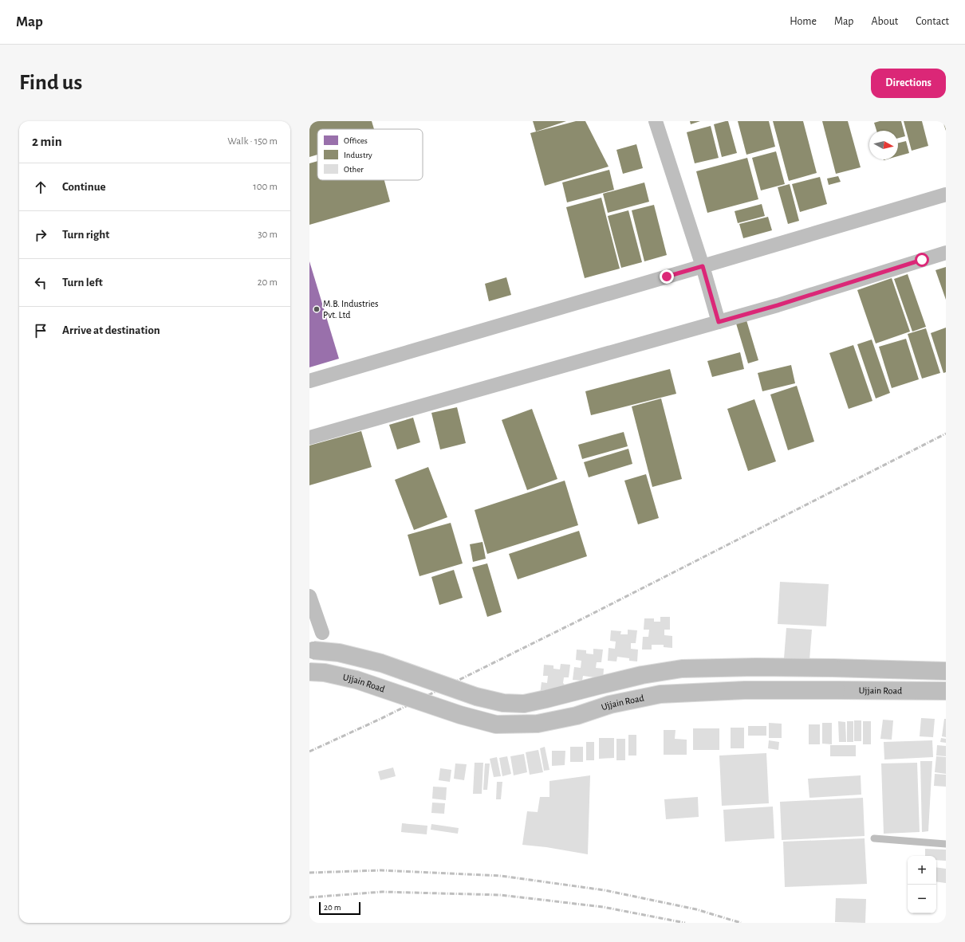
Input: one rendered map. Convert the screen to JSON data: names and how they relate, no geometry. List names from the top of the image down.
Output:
{
  "streets": {
    "main road": ["Ujjain Road"]
  },
  "places": ["M.B. Industries Pvt. Ltd"],
  "legend": ["Offices", "Industry", "Other"],
  "scale_bar": "20 m",
  "north": "right",
  "page": {
    "header": "Map",
    "nav": [
      "Home",
      "Map",
      "About",
      "Contact"
    ],
    "buttons": "Directions",
    "title": "Find us",
    "heading": ["2 min", "Walk · 150 m"],
    "list": [
      ["Continue", "100 m"],
      ["Turn right", "30 m"],
      ["Turn left", "20 m"],
      "Arrive at destination"
    ],
    "map_buttons": ["+", "−"],
    "scale": "20 m"
  }
}
